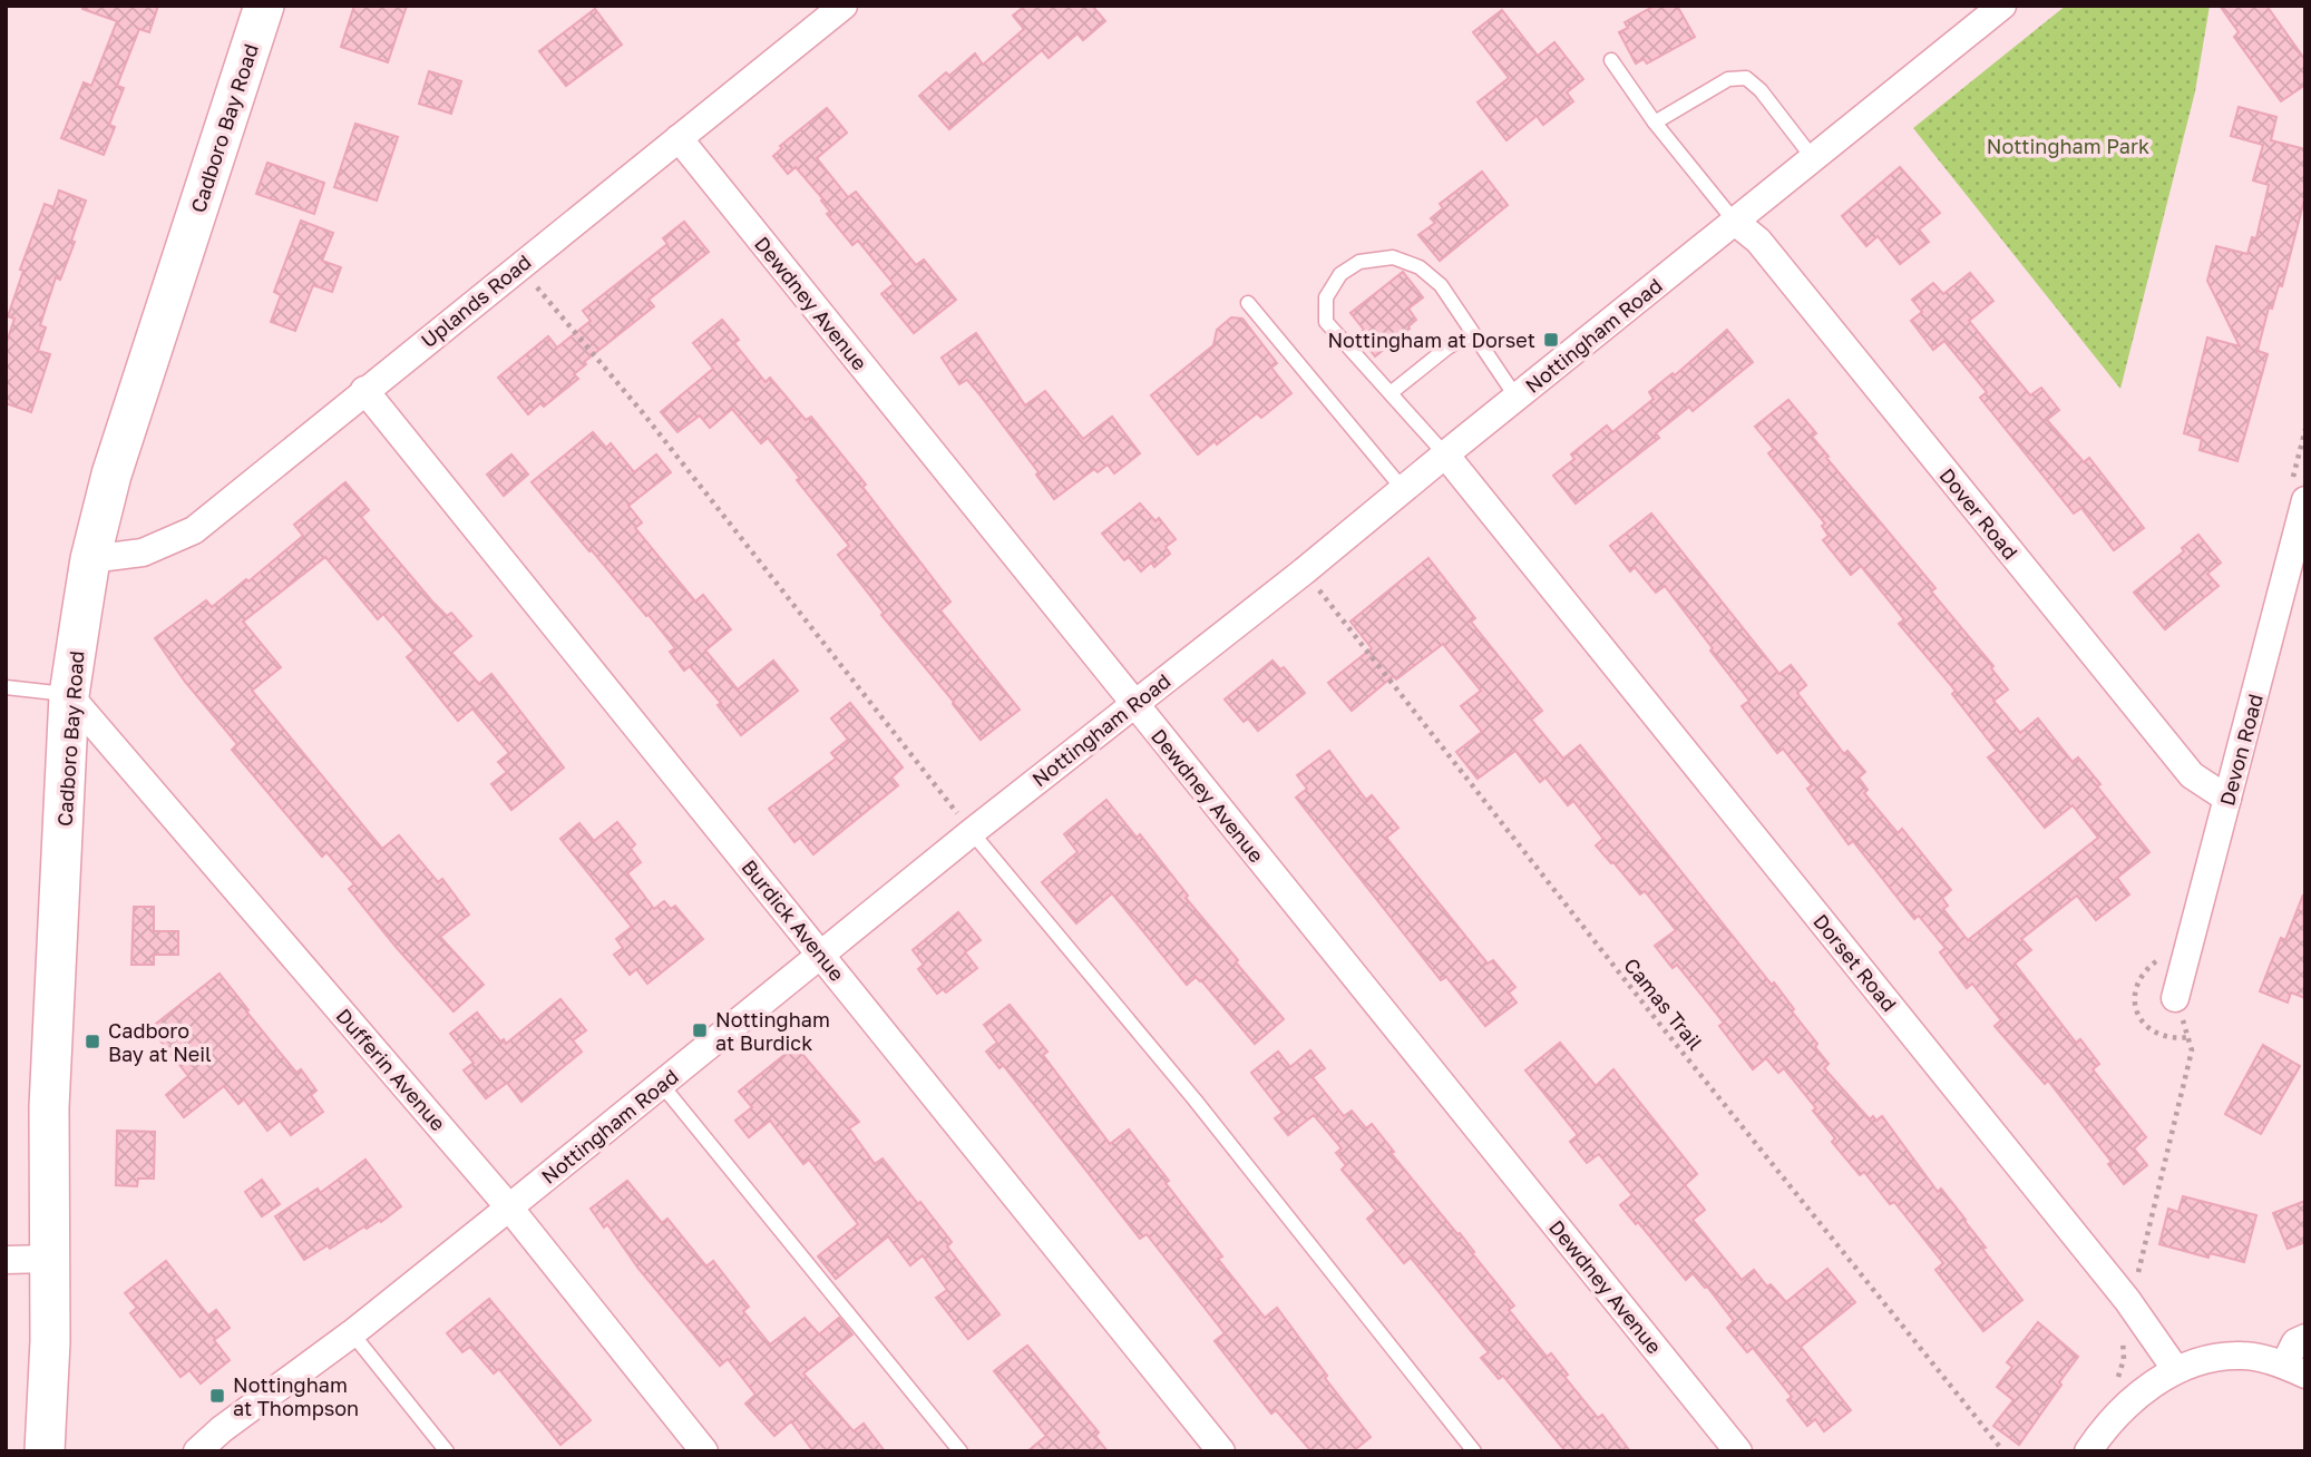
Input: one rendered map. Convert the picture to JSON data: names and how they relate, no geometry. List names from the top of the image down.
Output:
{
  "streets": {
    "main road": ["Cadboro Bay Road"],
    "street": [
      "Uplands Road",
      "Dewdney Avenue",
      "Nottingham Road",
      "Dover Road",
      "Devon Road",
      "Burdick Avenue",
      "Dorset Road",
      "Dufferin Avenue"
    ],
    "path": ["Camas Trail"]
  },
  "crossings": [
    ["Cadboro Bay Road", "Uplands Road"],
    ["Cadboro Bay Road", "Dufferin Avenue"],
    ["Uplands Road", "Dewdney Avenue"],
    ["Uplands Road", "Burdick Avenue"],
    ["Dewdney Avenue", "Nottingham Road"],
    ["Nottingham Road", "Dover Road"],
    ["Nottingham Road", "Burdick Avenue"],
    ["Nottingham Road", "Dorset Road"],
    ["Nottingham Road", "Camas Trail"],
    ["Nottingham Road", "Dufferin Avenue"],
    ["Dover Road", "Devon Road"]
  ],
  "parks": ["Nottingham Park"],
  "places": {
    "transit": [
      "Nottingham at Dorset",
      "Nottingham at Burdick",
      "Cadboro Bay at Neil",
      "Nottingham at Thompson"
    ]
  }
}
